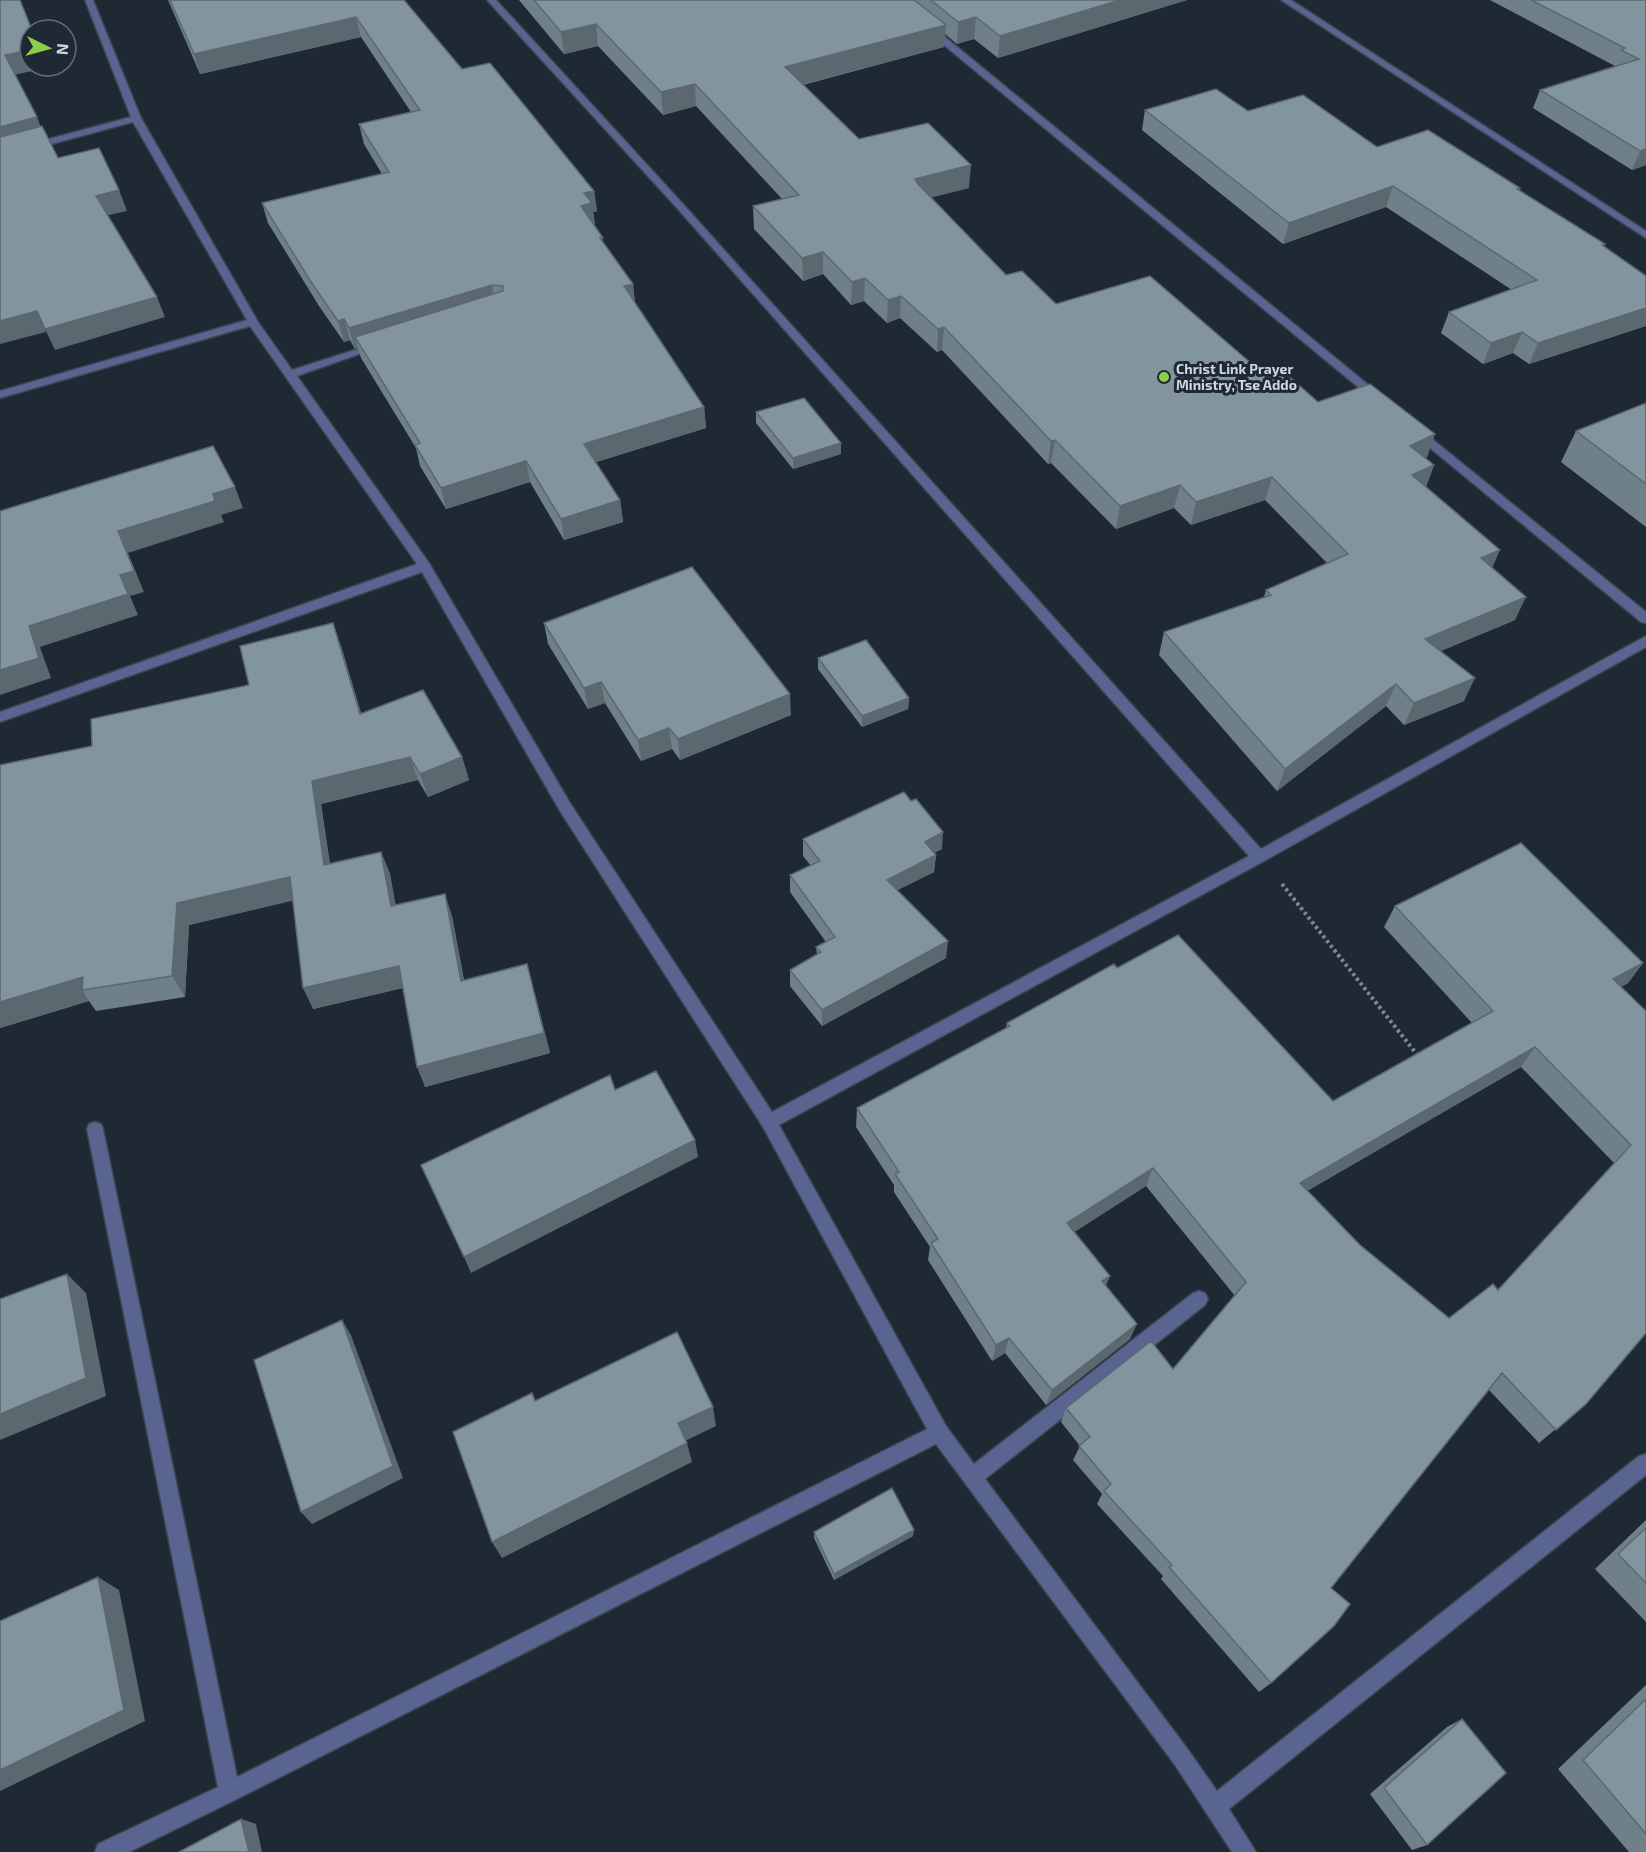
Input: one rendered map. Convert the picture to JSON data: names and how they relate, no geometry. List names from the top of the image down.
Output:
{
  "places": ["Christ Link Prayer Ministry, Tse Addo"],
  "north": "right"
}
